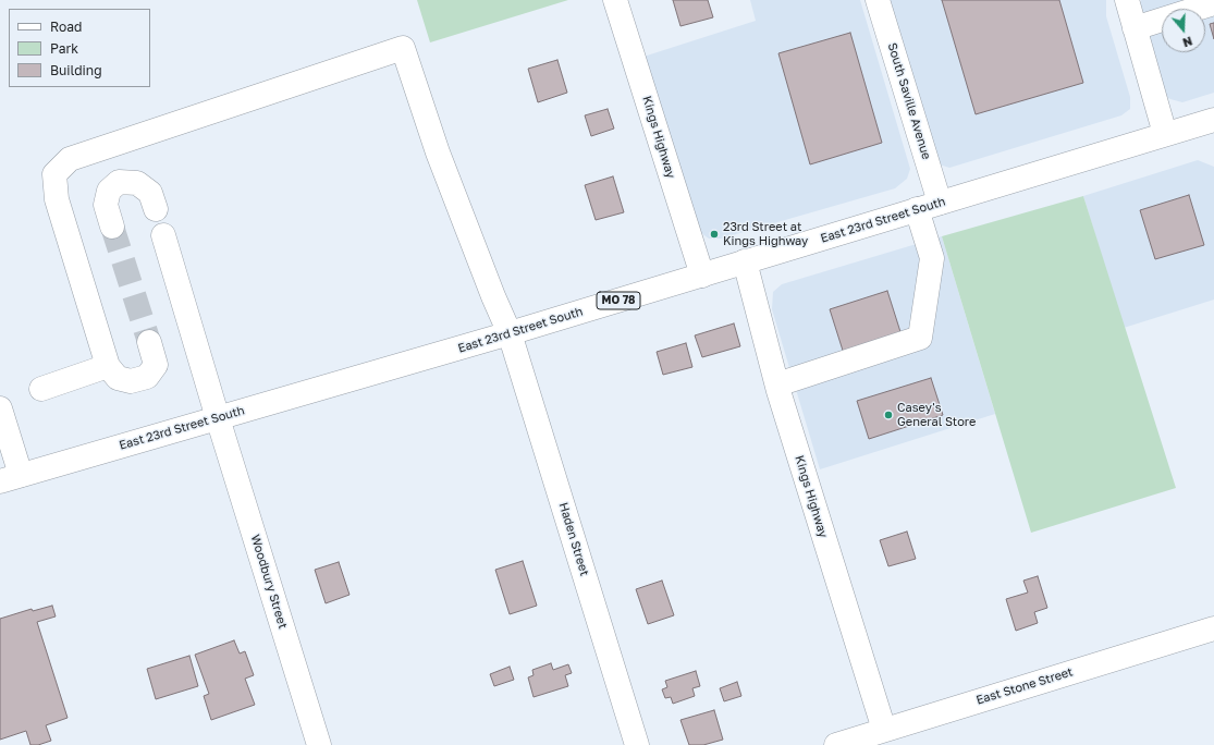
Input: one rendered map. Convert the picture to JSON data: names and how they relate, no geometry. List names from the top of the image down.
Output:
{
  "streets": {
    "street": [
      "South Saville Avenue",
      "Kings Highway",
      "East 23rd Street South",
      "MO 78",
      "Haden Street",
      "Woodbury Street",
      "East Stone Street"
    ]
  },
  "crossings": [
    ["South Saville Avenue", "East 23rd Street South"],
    ["Kings Highway", "East 23rd Street South"],
    ["Kings Highway", "East Stone Street"],
    ["East 23rd Street South", "Haden Street"],
    ["East 23rd Street South", "Woodbury Street"]
  ],
  "places": ["23rd Street at Kings Highway", "Casey's General Store"],
  "legend": ["Road", "Park", "Building"],
  "north": "bottom"
}
